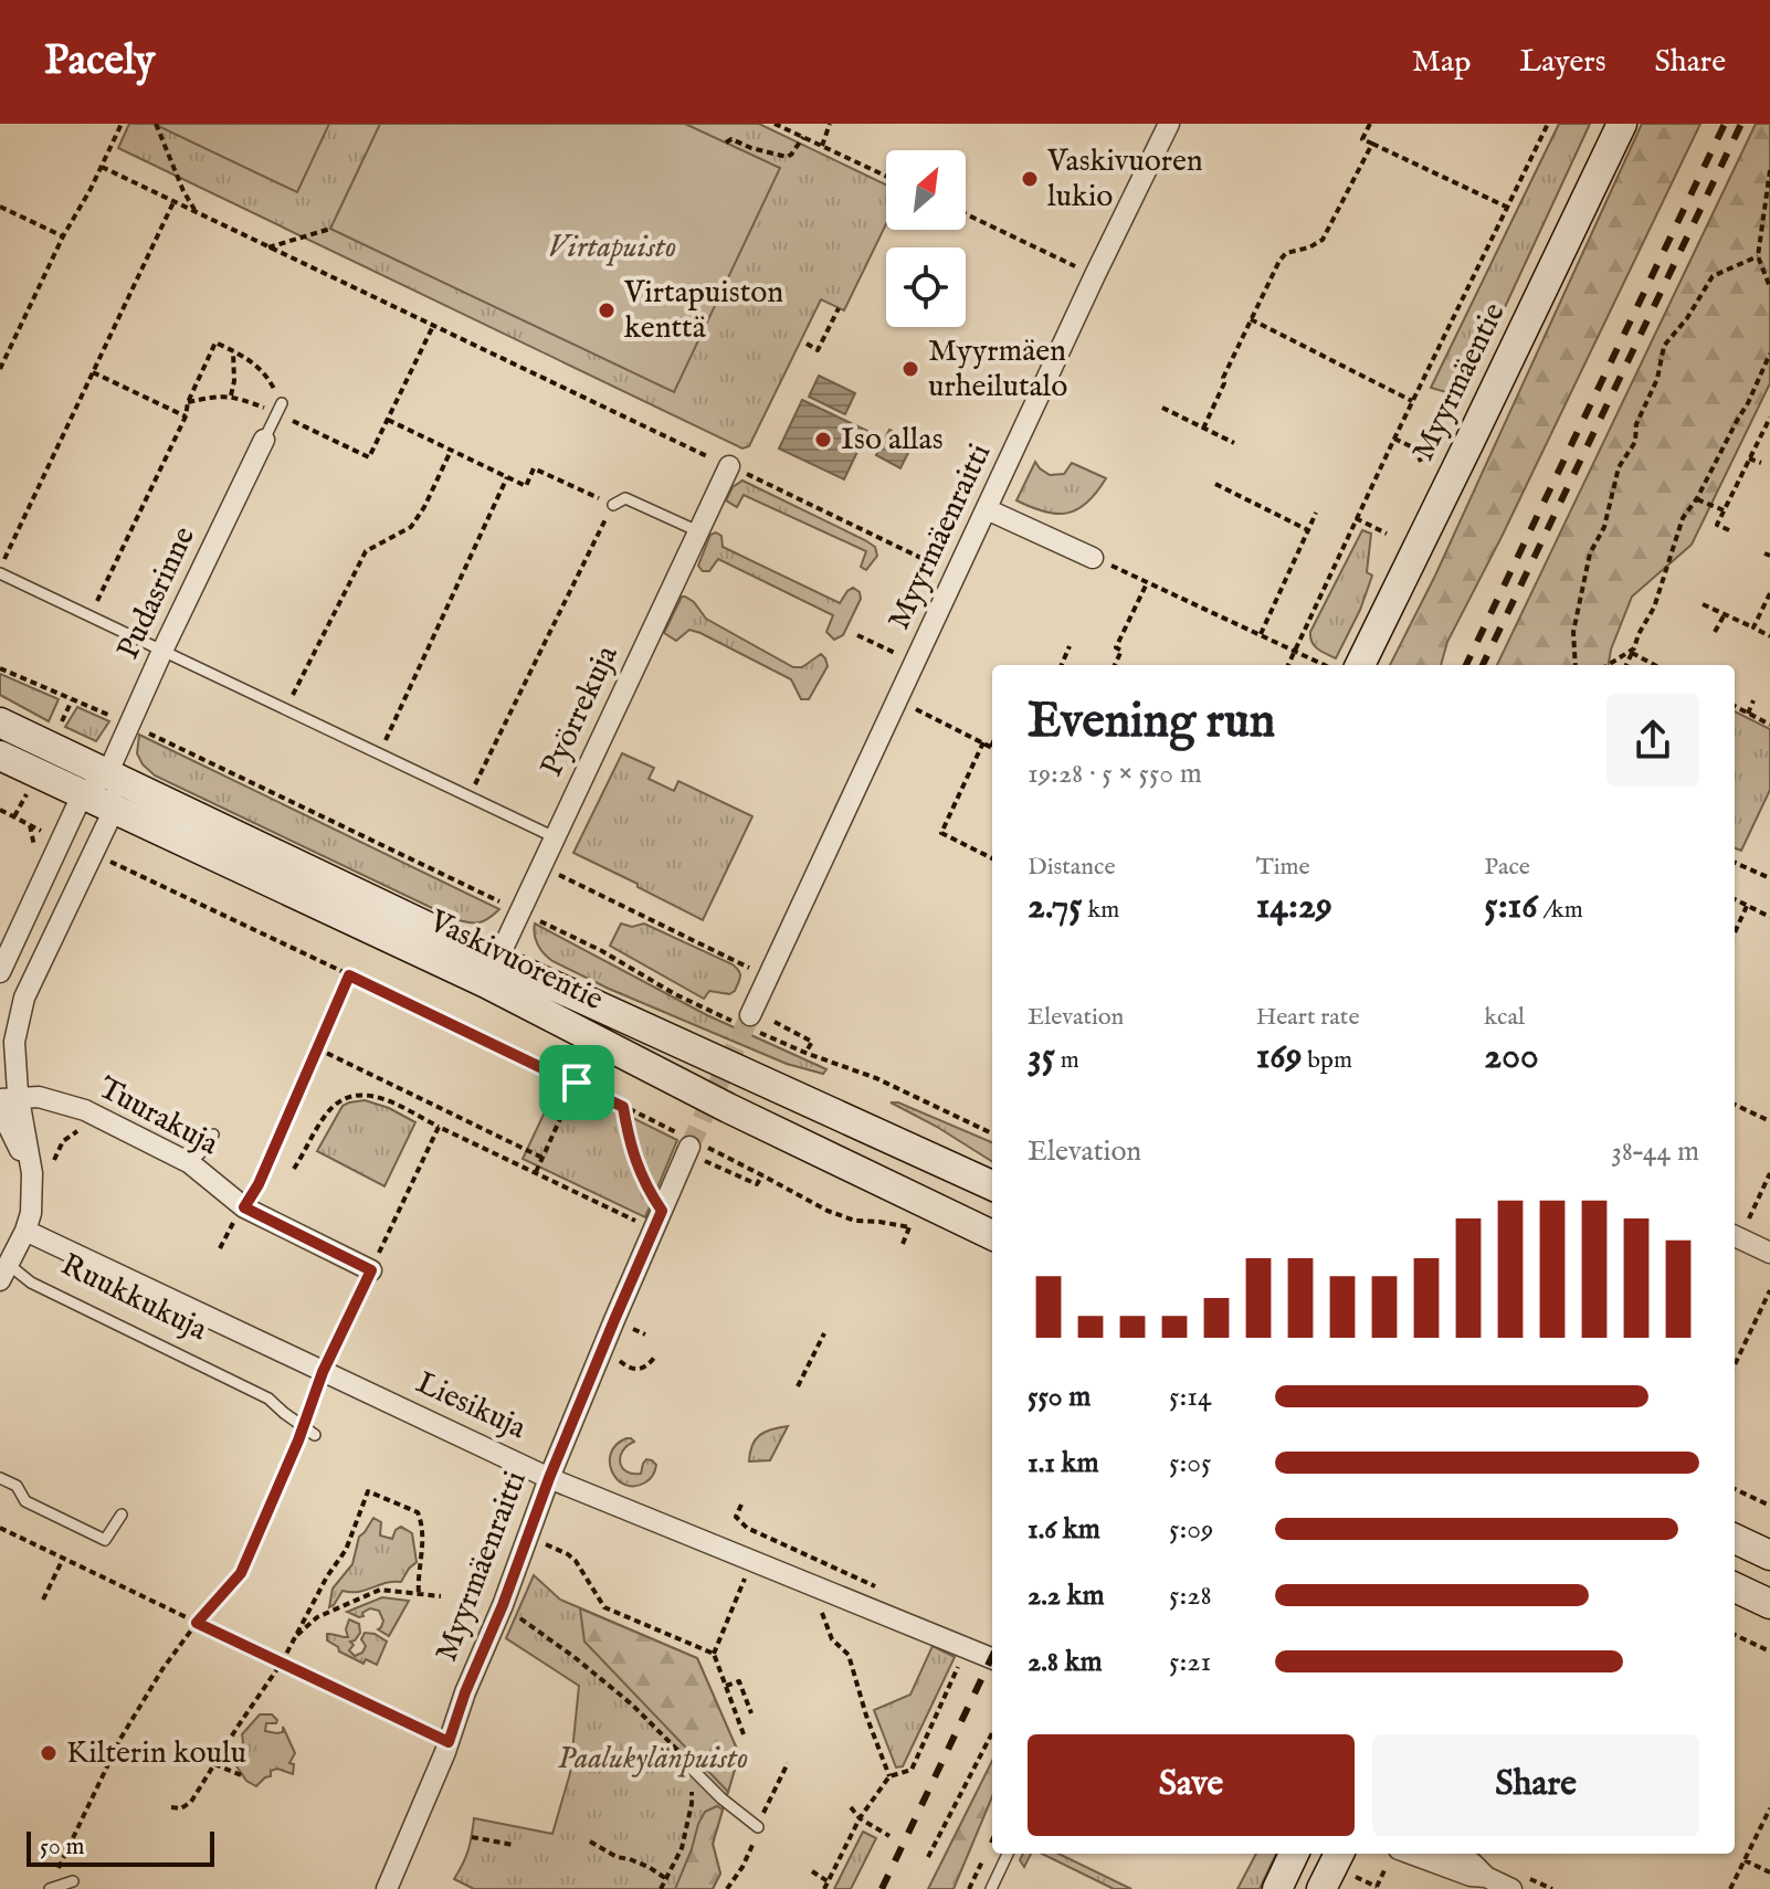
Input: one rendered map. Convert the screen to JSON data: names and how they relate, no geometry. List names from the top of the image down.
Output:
{
  "streets": {
    "main road": ["Myyrmäentie", "Vaskivuorentie"],
    "street": [
      "Myyrmäenraitti",
      "Pudasrinne",
      "Pyörrekuja",
      "Tuurakuja",
      "Ruukkukuja",
      "Liesikuja"
    ]
  },
  "crossings": [
    ["Myyrmäenraitti", "Liesikuja"],
    ["Pudasrinne", "Vaskivuorentie"],
    ["Pyörrekuja", "Vaskivuorentie"],
    ["Vaskivuorentie", "Ruukkukuja"],
    ["Tuurakuja", "Ruukkukuja"],
    ["Ruukkukuja", "Liesikuja"]
  ],
  "parks": ["Virtapuisto", "Paalukylänpuisto"],
  "places": [
    "Vaskivuoren lukio",
    "Virtapuiston kenttä",
    "Myyrmäen urheilutalo",
    "Iso allas",
    "Kilterin koulu"
  ],
  "scale_bar": "50 m",
  "north": "top right",
  "page": {
    "header": "Pacely",
    "nav": ["Map", "Layers", "Share"],
    "heading": ["Evening run", "19:28 · 5 × 550 m"],
    "stats": [
      ["Distance", "2.75 km"],
      ["Time", "14:29"],
      ["Pace", "5:16 /km"],
      ["Elevation", "35 m"],
      ["Heart rate", "169 bpm"],
      ["kcal", "200"]
    ],
    "chart": ["Elevation", "38–44 m"],
    "list": [
      {
        "name": "550 m",
        "note": "5:14"
      },
      {
        "name": "1.1 km",
        "note": "5:05"
      },
      {
        "name": "1.6 km",
        "note": "5:09"
      },
      {
        "name": "2.2 km",
        "note": "5:28"
      },
      {
        "name": "2.8 km",
        "note": "5:21"
      }
    ],
    "buttons": ["Save", "Share"],
    "scale": "50 m"
  }
}
